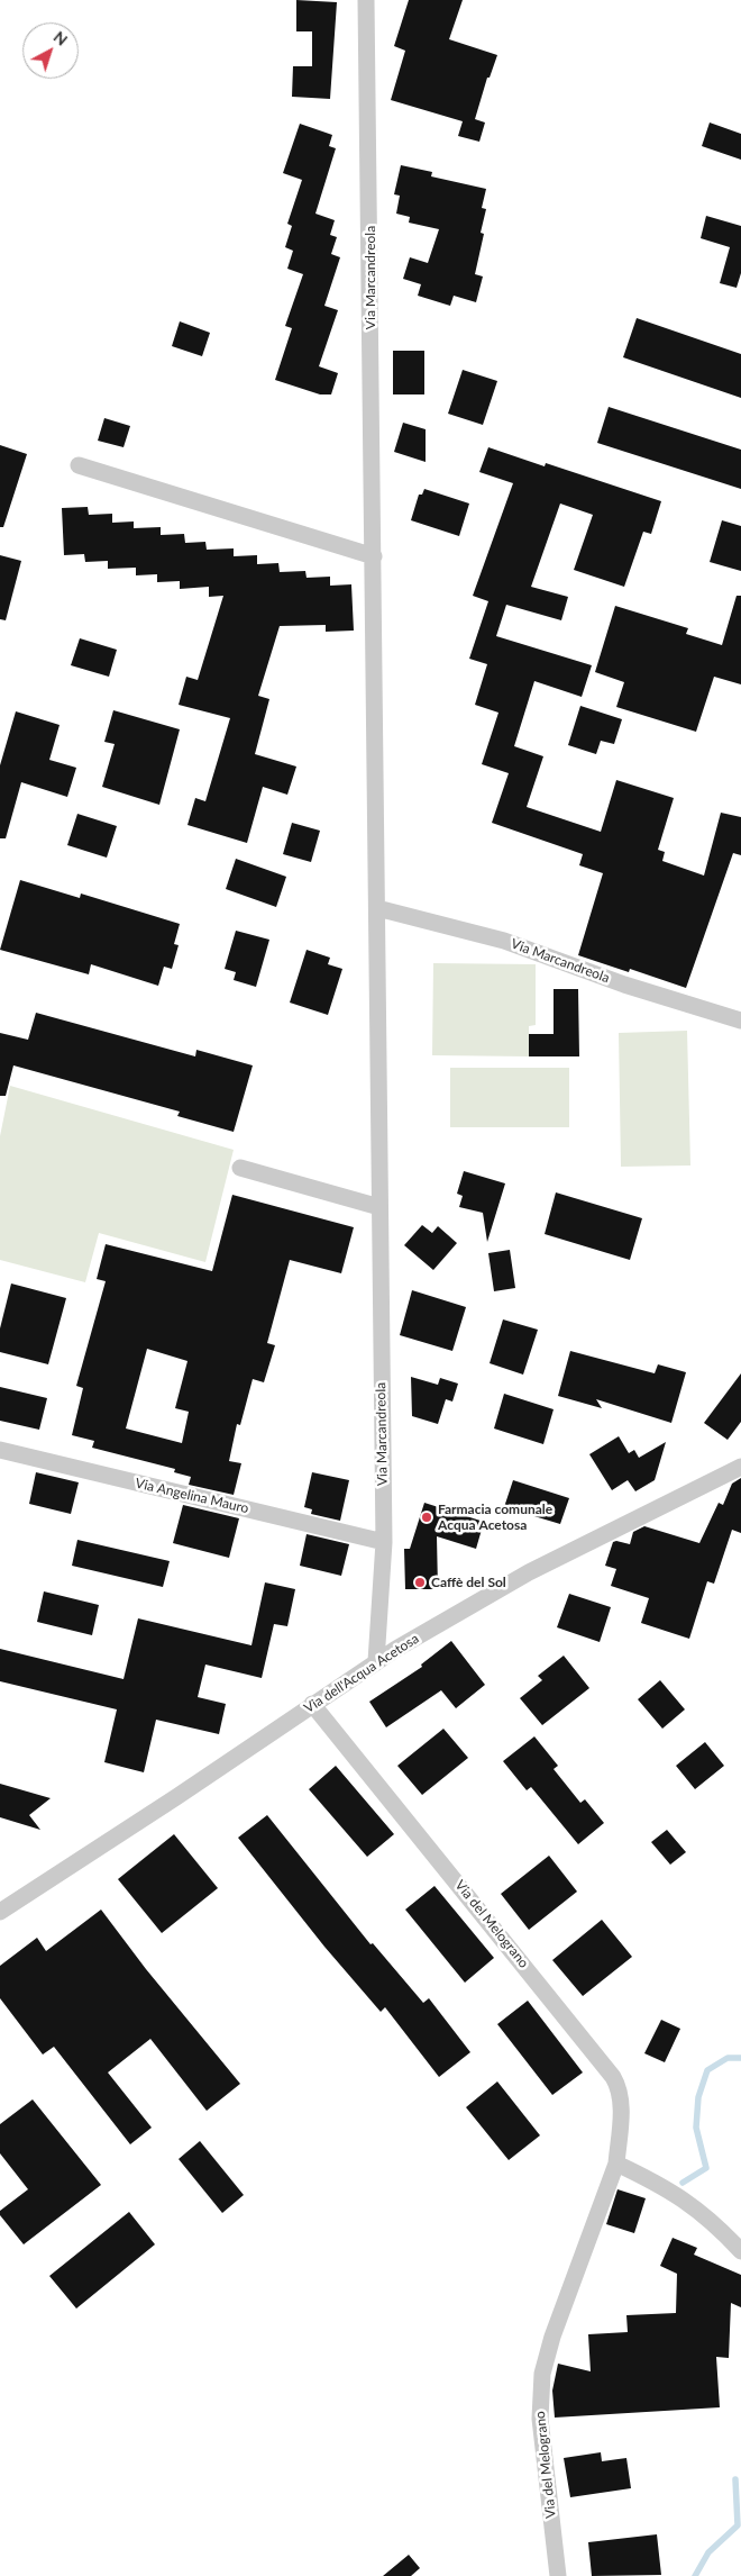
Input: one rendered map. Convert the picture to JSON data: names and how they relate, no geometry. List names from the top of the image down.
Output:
{
  "streets": {
    "street": [
      "Via Marcandreola",
      "Via Angelina Mauro",
      "Via dell'Acqua Acetosa",
      "Via del Melograno"
    ]
  },
  "crossings": [
    ["Via Marcandreola", "Via Angelina Mauro"],
    ["Via Marcandreola", "Via dell'Acqua Acetosa"],
    ["Via dell'Acqua Acetosa", "Via del Melograno"]
  ],
  "places": ["Farmacia comunale Acqua Acetosa", "Caffè del Sol"],
  "north": "top right"
}
